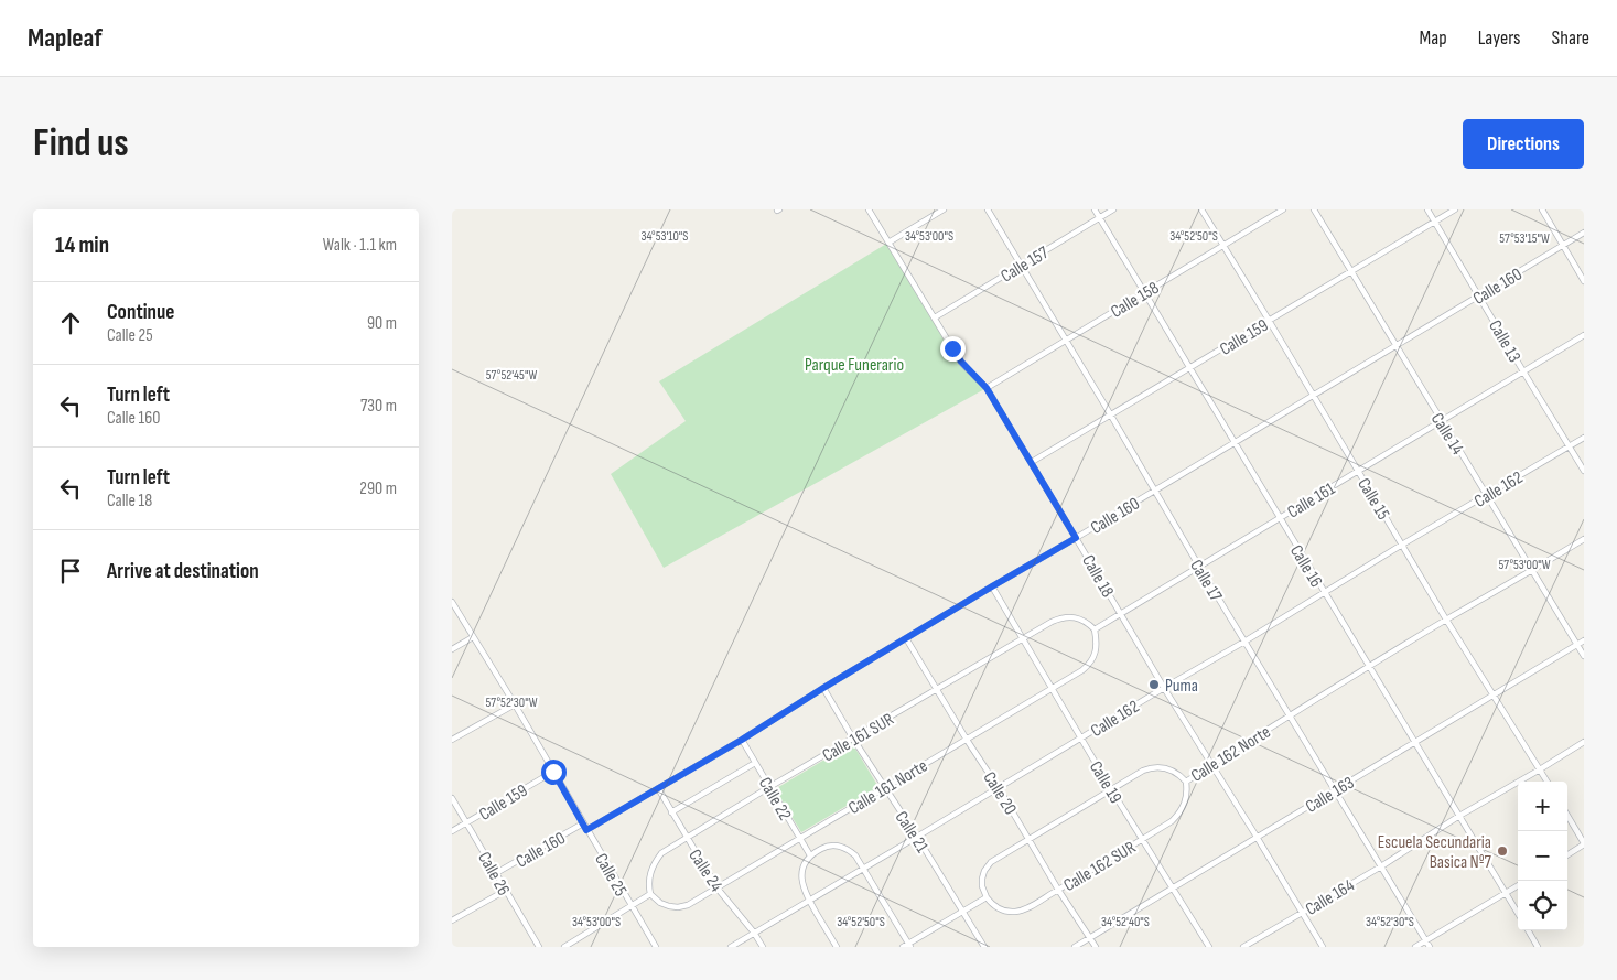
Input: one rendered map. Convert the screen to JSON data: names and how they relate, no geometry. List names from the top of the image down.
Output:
{
  "streets": {
    "street": [
      "Calle 157",
      "Calle 160",
      "Calle 158",
      "Calle 159",
      "Calle 13",
      "Calle 14",
      "Calle 162",
      "Calle 15",
      "Calle 161",
      "Calle 16",
      "Calle 18",
      "Calle 17",
      "Calle 161 SUR",
      "Calle 162 Norte",
      "Calle 19",
      "Calle 161 Norte",
      "Calle 20",
      "Calle 163",
      "Calle 22",
      "Calle 21",
      "Calle 162 SUR",
      "Calle 24",
      "Calle 26",
      "Calle 25",
      "Calle 164"
    ]
  },
  "crossings": [
    ["Calle 157", "Calle 16"],
    ["Calle 157", "Calle 18"],
    ["Calle 157", "Calle 17"],
    ["Calle 160", "Calle 13"],
    ["Calle 160", "Calle 14"],
    ["Calle 160", "Calle 15"],
    ["Calle 160", "Calle 16"],
    ["Calle 160", "Calle 18"],
    ["Calle 160", "Calle 17"],
    ["Calle 160", "Calle 19"],
    ["Calle 160", "Calle 20"],
    ["Calle 160", "Calle 22"],
    ["Calle 160", "Calle 21"],
    ["Calle 160", "Calle 24"],
    ["Calle 160", "Calle 26"],
    ["Calle 160", "Calle 25"],
    ["Calle 158", "Calle 15"],
    ["Calle 158", "Calle 16"],
    ["Calle 158", "Calle 18"],
    ["Calle 158", "Calle 17"],
    ["Calle 159", "Calle 13"],
    ["Calle 159", "Calle 14"],
    ["Calle 159", "Calle 15"],
    ["Calle 159", "Calle 16"],
    ["Calle 159", "Calle 18"],
    ["Calle 159", "Calle 17"],
    ["Calle 159", "Calle 26"],
    ["Calle 159", "Calle 25"],
    ["Calle 13", "Calle 162"],
    ["Calle 13", "Calle 161"],
    ["Calle 14", "Calle 162"],
    ["Calle 14", "Calle 161"],
    ["Calle 14", "Calle 162 Norte"],
    ["Calle 14", "Calle 163"],
    ["Calle 162", "Calle 15"],
    ["Calle 162", "Calle 16"],
    ["Calle 162", "Calle 18"],
    ["Calle 162", "Calle 17"],
    ["Calle 162", "Calle 19"],
    ["Calle 162", "Calle 20"],
    ["Calle 162", "Calle 21"],
    ["Calle 162", "Calle 24"],
    ["Calle 15", "Calle 161"],
    ["Calle 15", "Calle 162 Norte"],
    ["Calle 15", "Calle 163"],
    ["Calle 15", "Calle 164"],
    ["Calle 161", "Calle 16"],
    ["Calle 161", "Calle 18"],
    ["Calle 161", "Calle 17"],
    ["Calle 161", "Calle 161 SUR"],
    ["Calle 161", "Calle 161 Norte"],
    ["Calle 16", "Calle 162 Norte"],
    ["Calle 16", "Calle 163"],
    ["Calle 16", "Calle 164"],
    ["Calle 18", "Calle 162 Norte"],
    ["Calle 18", "Calle 163"],
    ["Calle 18", "Calle 164"],
    ["Calle 17", "Calle 162 Norte"],
    ["Calle 17", "Calle 163"],
    ["Calle 17", "Calle 164"],
    ["Calle 161 SUR", "Calle 19"],
    ["Calle 161 SUR", "Calle 161 Norte"],
    ["Calle 161 SUR", "Calle 20"],
    ["Calle 161 SUR", "Calle 22"],
    ["Calle 161 SUR", "Calle 21"],
    ["Calle 161 SUR", "Calle 24"],
    ["Calle 162 Norte", "Calle 19"],
    ["Calle 162 Norte", "Calle 20"],
    ["Calle 162 Norte", "Calle 162 SUR"],
    ["Calle 19", "Calle 161 Norte"],
    ["Calle 19", "Calle 163"],
    ["Calle 19", "Calle 162 SUR"],
    ["Calle 161 Norte", "Calle 20"],
    ["Calle 161 Norte", "Calle 22"],
    ["Calle 161 Norte", "Calle 21"],
    ["Calle 161 Norte", "Calle 24"],
    ["Calle 20", "Calle 163"],
    ["Calle 20", "Calle 162 SUR"]
  ],
  "parks": ["Parque Funerario"],
  "places": ["Puma", "Escuela Secundaria Basica Nº7"],
  "page": {
    "header": "Mapleaf",
    "nav": ["Map", "Layers", "Share"],
    "buttons": "Directions",
    "title": "Find us",
    "heading": ["14 min", "Walk · 1.1 km"],
    "list": [
      ["Continue", "Calle 25", "90 m"],
      ["Turn left", "Calle 160", "730 m"],
      ["Turn left", "Calle 18", "290 m"],
      "Arrive at destination"
    ],
    "map_buttons": ["+", "−"]
  },
  "coordinates": [
    "34°53'10\"S",
    "34°53'00\"S",
    "34°52'50\"S",
    "57°53'15\"W",
    "57°52'45\"W",
    "57°53'00\"W",
    "57°52'30\"W",
    "34°52'40\"S",
    "34°52'30\"S"
  ]
}
